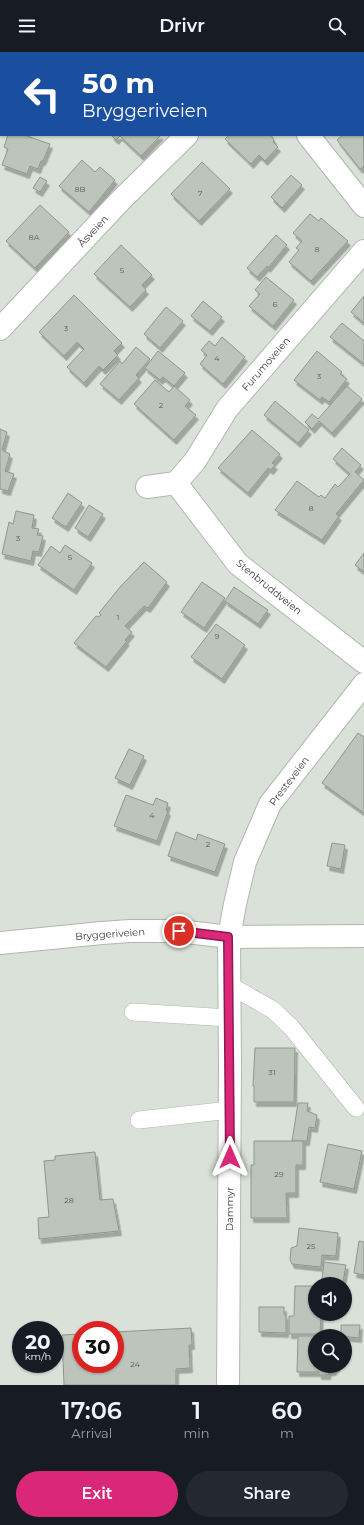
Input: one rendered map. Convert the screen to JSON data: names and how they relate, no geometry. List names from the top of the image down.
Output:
{
  "streets": {
    "street": [
      "Åsveien",
      "Furumoveien",
      "Stenbruddveien",
      "Presteveien",
      "Bryggeriveien",
      "Dammyr"
    ]
  },
  "crossings": [
    ["Furumoveien", "Stenbruddveien"],
    ["Presteveien", "Bryggeriveien"],
    ["Presteveien", "Dammyr"],
    ["Bryggeriveien", "Dammyr"]
  ],
  "house_numbers": [
    "8B",
    "7",
    "8A",
    "8",
    "5",
    "6",
    "3",
    "4",
    "3",
    "2",
    "8",
    "3",
    "5",
    "1",
    "9",
    "4",
    "2",
    "31",
    "29",
    "28",
    "25",
    "24"
  ],
  "page": {
    "header": "Drivr",
    "turn": ["50 m", "Bryggeriveien"],
    "speed": "20 km/h",
    "limit": "30",
    "eta": [
      "17:06",
      "Arrival",
      "1",
      "min",
      "60",
      "m"
    ],
    "buttons": ["Exit", "Share"]
  }
}
